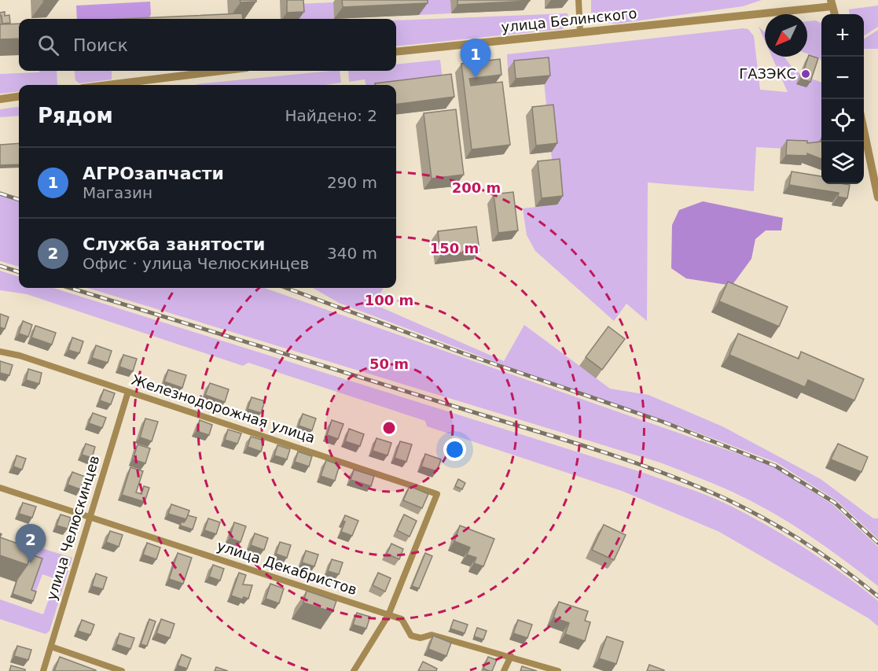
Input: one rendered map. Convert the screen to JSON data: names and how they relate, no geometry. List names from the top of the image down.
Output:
{
  "streets": {
    "street": [
      "улица Белинского",
      "Железнодорожная улица",
      "улица Челюскинцев",
      "улица Декабристов"
    ]
  },
  "crossings": [
    ["Железнодорожная улица", "улица Челюскинцев"],
    ["Железнодорожная улица", "улица Декабристов"],
    ["улица Челюскинцев", "улица Декабристов"]
  ],
  "places": ["ГАЗЭКС"],
  "north": "bottom left",
  "page": {
    "map_buttons": ["+", "−"],
    "search": "Поиск",
    "pins": ["1", "2"],
    "heading": ["Рядом", "Найдено: 2"],
    "list": [
      {
        "mark": "1",
        "name": "АГРОзапчасти",
        "note": "Магазин",
        "value": "290 m"
      },
      {
        "mark": "2",
        "name": "Служба занятости",
        "note": "Офис · улица Челюскинцев",
        "value": "340 m"
      }
    ]
  },
  "rings": [
    "200 m",
    "150 m",
    "100 m",
    "50 m"
  ]
}
